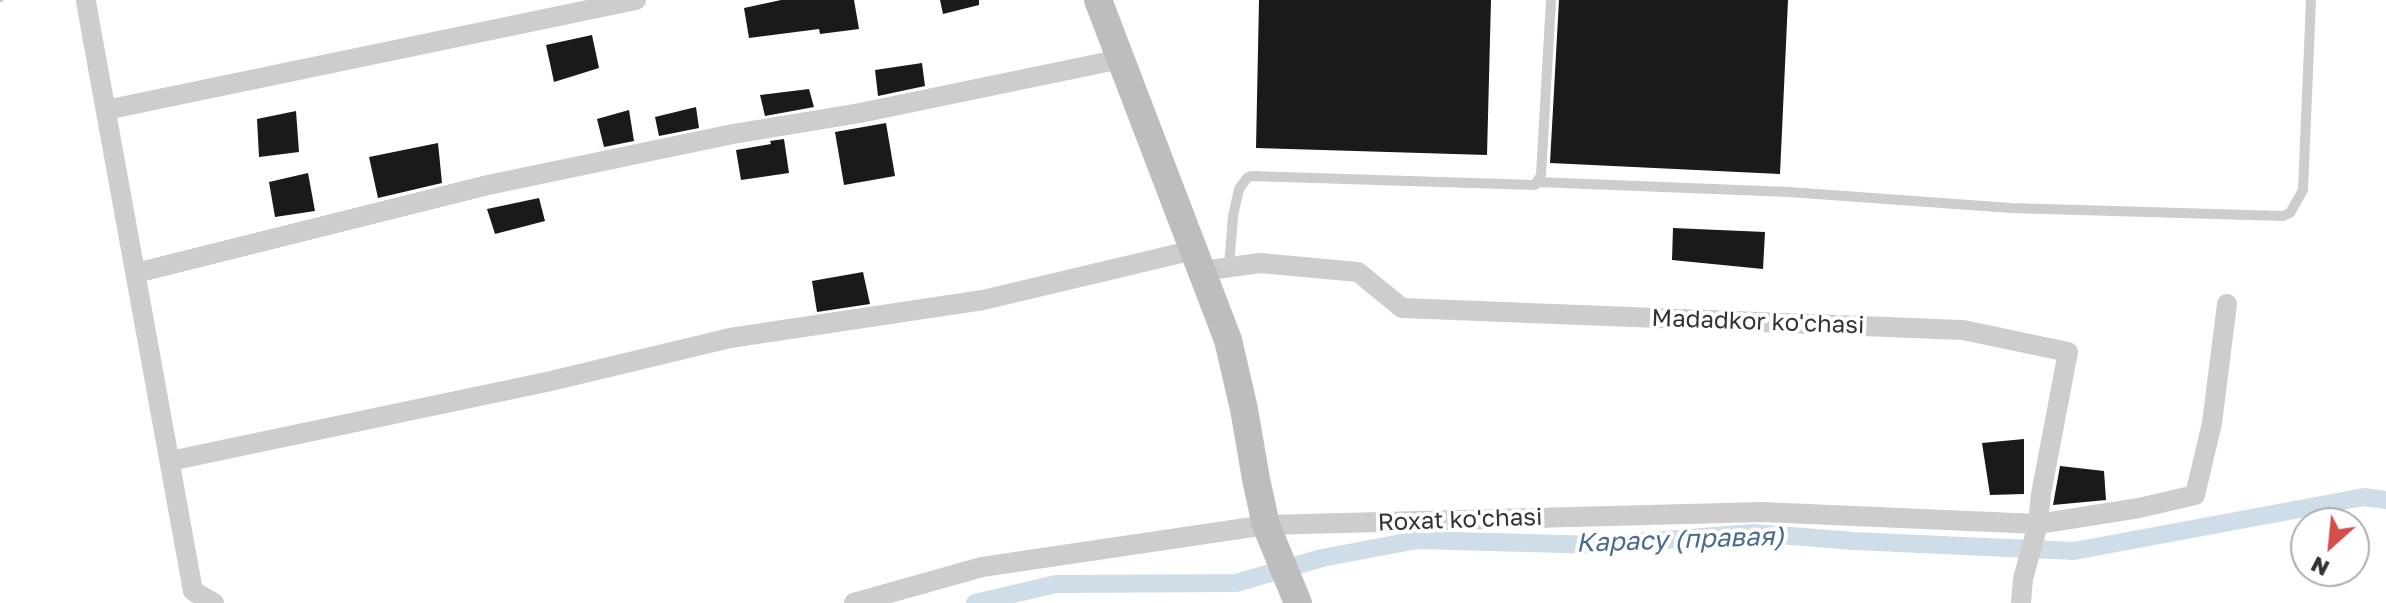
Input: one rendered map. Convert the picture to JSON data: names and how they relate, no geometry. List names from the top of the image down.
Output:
{
  "streets": {
    "street": ["Madadkor ko'chasi", "Roxat ko'chasi"]
  },
  "crossings": [
    ["Madadkor ko'chasi", "Roxat ko'chasi"]
  ],
  "water": ["Карасу (правая)"],
  "north": "bottom left"
}
